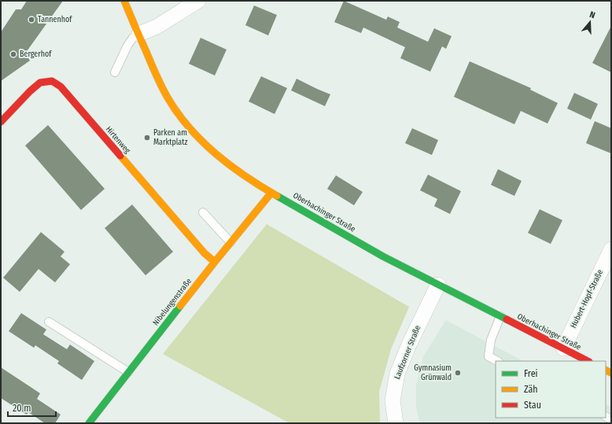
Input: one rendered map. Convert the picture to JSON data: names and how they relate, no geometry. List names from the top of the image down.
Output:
{
  "streets": {
    "main road": ["Hirtenweg", "Oberhachinger Straße", "Nibelungenstraße"],
    "street": ["Hubert-Hopf-Straße", "Laufzorner Straße"]
  },
  "crossings": [
    ["Hirtenweg", "Nibelungenstraße"],
    ["Oberhachinger Straße", "Hubert-Hopf-Straße"],
    ["Oberhachinger Straße", "Nibelungenstraße"],
    ["Oberhachinger Straße", "Laufzorner Straße"]
  ],
  "places": [
    "Tannenhof",
    "Bergerhof",
    "Parken am Marktplatz",
    "Gymnasium Grünwald"
  ],
  "legend": ["Frei", "Zäh", "Stau"],
  "scale_bar": "20 m",
  "north": "top"
}
